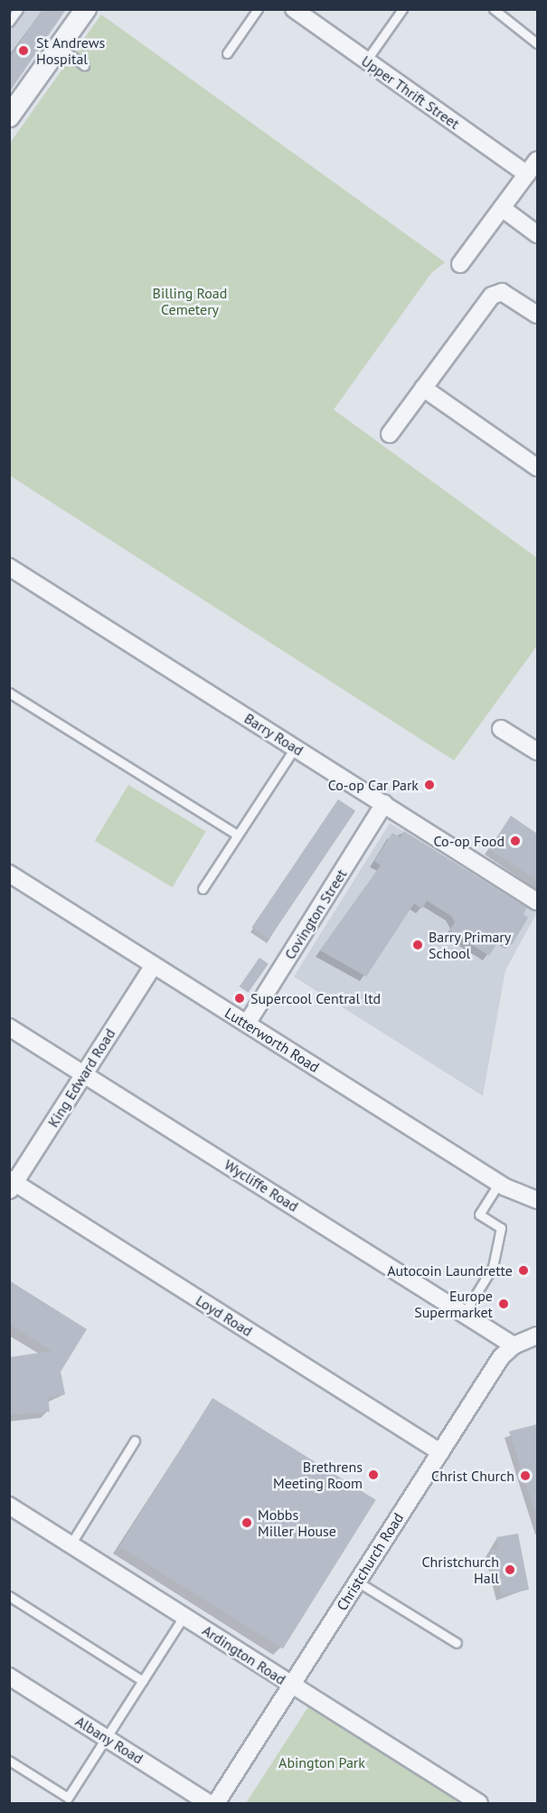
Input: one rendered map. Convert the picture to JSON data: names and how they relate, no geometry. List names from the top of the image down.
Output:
{
  "streets": {
    "street": [
      "Upper Thrift Street",
      "Barry Road",
      "Covington Street",
      "Lutterworth Road",
      "King Edward Road",
      "Wycliffe Road",
      "Loyd Road",
      "Christchurch Road",
      "Ardington Road",
      "Albany Road"
    ]
  },
  "crossings": [
    ["Barry Road", "Covington Street"],
    ["Covington Street", "Lutterworth Road"],
    ["Lutterworth Road", "King Edward Road"],
    ["King Edward Road", "Wycliffe Road"],
    ["King Edward Road", "Loyd Road"],
    ["Wycliffe Road", "Christchurch Road"],
    ["Loyd Road", "Christchurch Road"],
    ["Christchurch Road", "Ardington Road"]
  ],
  "parks": ["Billing Road Cemetery", "Abington Park"],
  "places": [
    "St Andrews Hospital",
    "Co-op Car Park",
    "Co-op Food",
    "Barry Primary School",
    "Supercool Central ltd",
    "Autocoin Laundrette",
    "Europe Supermarket",
    "Brethrens Meeting Room",
    "Christ Church",
    "Mobbs Miller House",
    "Christchurch Hall"
  ]
}
